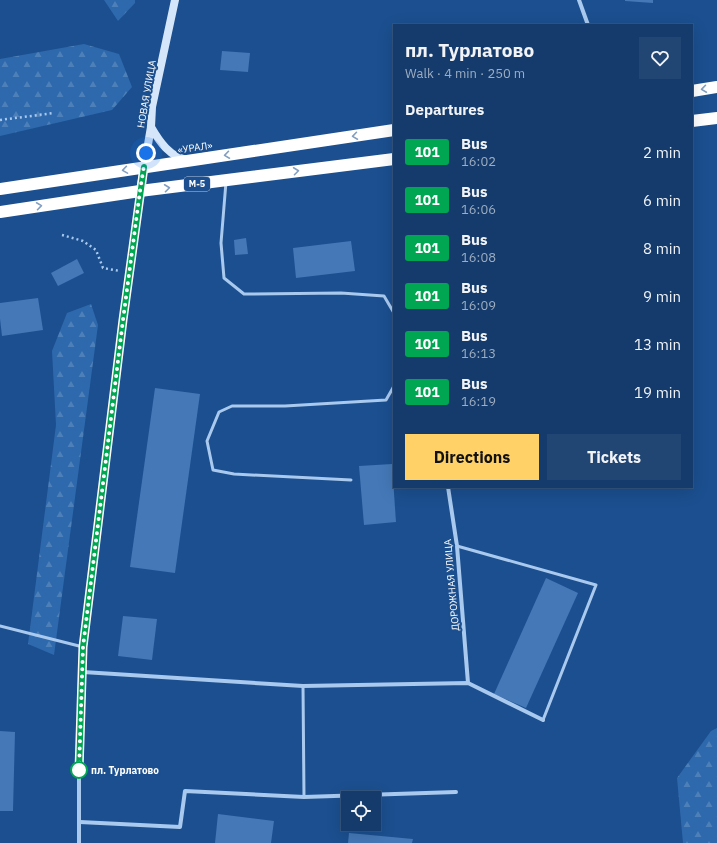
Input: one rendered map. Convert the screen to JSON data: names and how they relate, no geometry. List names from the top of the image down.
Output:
{
  "streets": {
    "highway": ["«УРАЛ»", "М-5"],
    "street": ["НОВАЯ УЛИЦА", "ДОРОЖНАЯ УЛИЦА"]
  },
  "crossings": [
    ["НОВАЯ УЛИЦА", "«УРАЛ»"],
    ["НОВАЯ УЛИЦА", "М-5"]
  ],
  "places": ["пл. Турлатово"],
  "lines": ["bus line 101"],
  "page": {
    "heading": [
      ["пл. Турлатово", "Walk · 4 min · 250 m"],
      "Departures"
    ],
    "list": [
      {
        "mark": "101",
        "name": "Bus",
        "note": "16:02",
        "value": "2 min"
      },
      {
        "mark": "101",
        "name": "Bus",
        "note": "16:06",
        "value": "6 min"
      },
      {
        "mark": "101",
        "name": "Bus",
        "note": "16:08",
        "value": "8 min"
      },
      {
        "mark": "101",
        "name": "Bus",
        "note": "16:09",
        "value": "9 min"
      },
      {
        "mark": "101",
        "name": "Bus",
        "note": "16:13",
        "value": "13 min"
      },
      {
        "mark": "101",
        "name": "Bus",
        "note": "16:19",
        "value": "19 min"
      }
    ],
    "buttons": ["Directions", "Tickets"]
  }
}
